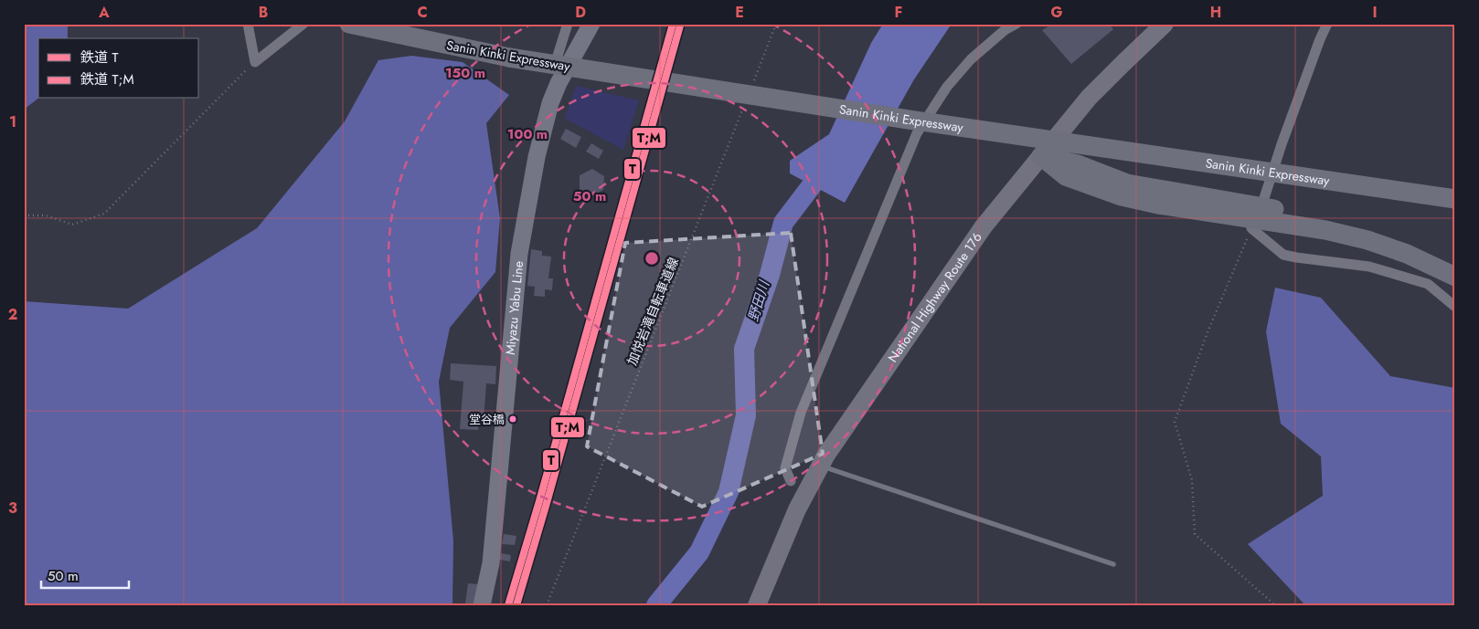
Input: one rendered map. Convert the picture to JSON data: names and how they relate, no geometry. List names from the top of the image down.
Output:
{
  "streets": {
    "highway": ["Sanin Kinki Expressway", "National Highway Route 176"],
    "main road": ["Miyazu Yabu Line"],
    "path": ["加悦岩滝自転車道線"]
  },
  "water": ["野田川"],
  "places": ["堂谷橋"],
  "lines": ["rail line T", "rail line T;M"],
  "legend": ["鉄道 T", "鉄道 T;M"],
  "scale_bar": "50 m",
  "grid": {
    "columns": [
      "A",
      "B",
      "C",
      "D",
      "E",
      "F",
      "G",
      "H",
      "I"
    ],
    "rows": ["1", "2", "3"]
  },
  "rings": ["150 m", "100 m", "50 m"]
}
